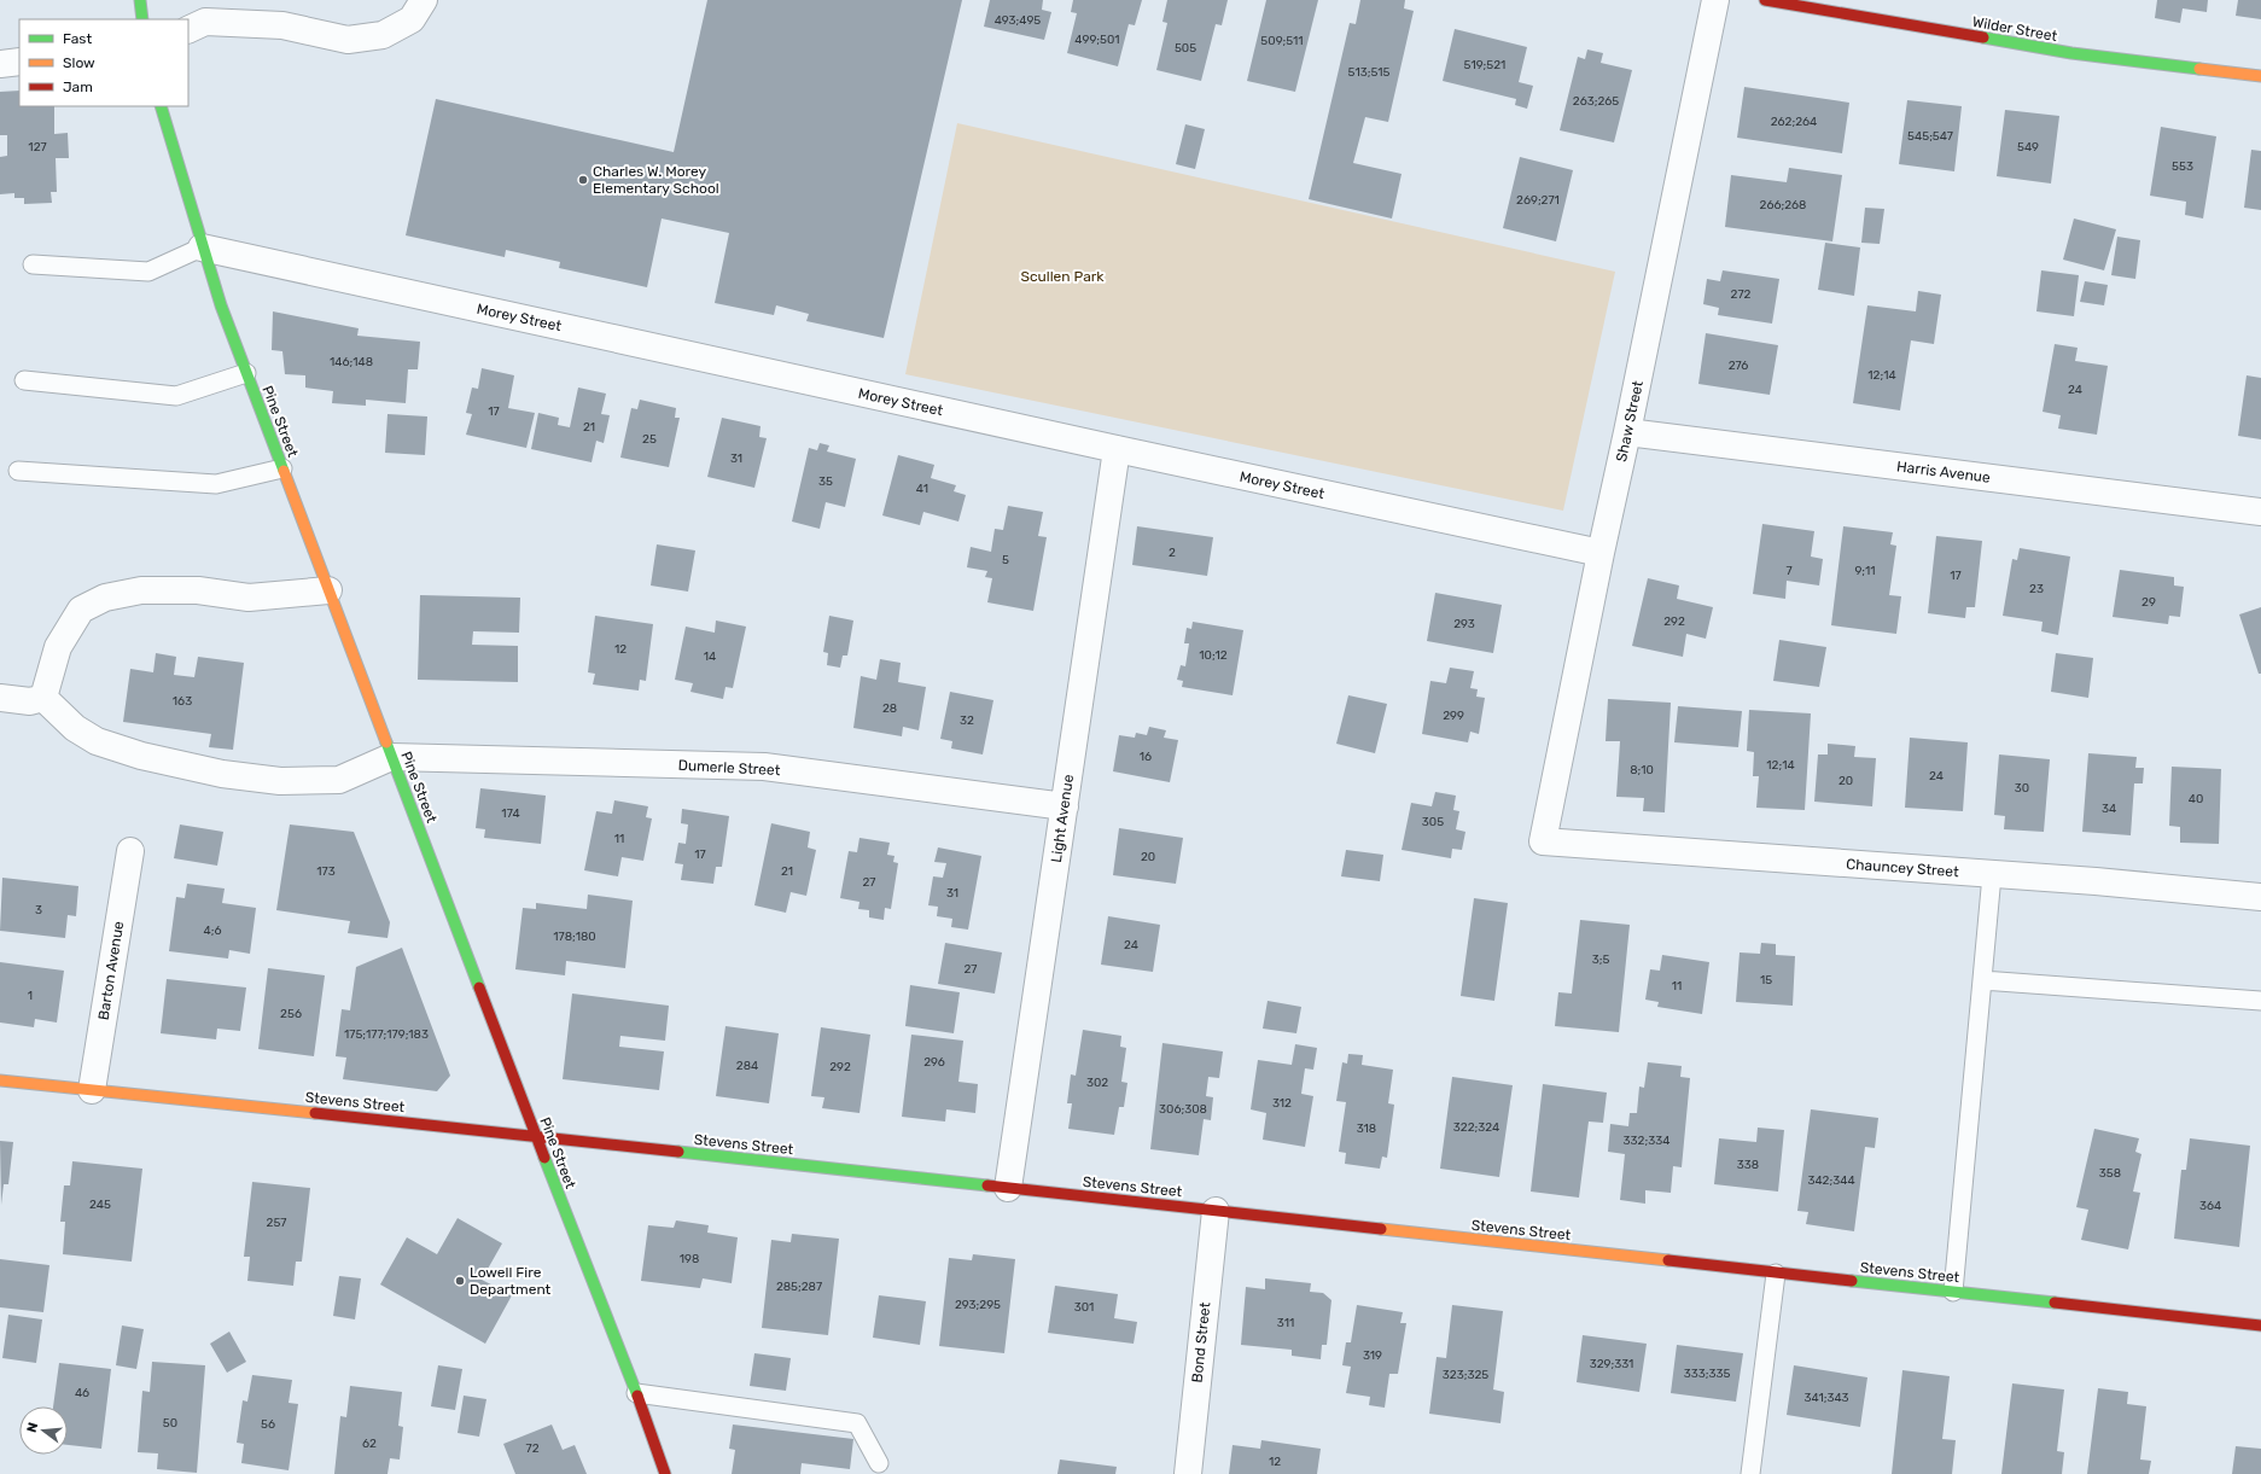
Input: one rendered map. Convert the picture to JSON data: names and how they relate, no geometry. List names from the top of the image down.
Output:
{
  "streets": {
    "main road": ["Wilder Street", "Pine Street", "Stevens Street"],
    "street": [
      "Morey Street",
      "Shaw Street",
      "Harris Avenue",
      "Dumerle Street",
      "Light Avenue",
      "Chauncey Street",
      "Barton Avenue",
      "Bond Street"
    ]
  },
  "crossings": [
    ["Morey Street", "Pine Street"],
    ["Morey Street", "Shaw Street"],
    ["Morey Street", "Light Avenue"],
    ["Pine Street", "Dumerle Street"],
    ["Pine Street", "Stevens Street"],
    ["Shaw Street", "Harris Avenue"],
    ["Shaw Street", "Chauncey Street"],
    ["Dumerle Street", "Light Avenue"],
    ["Light Avenue", "Stevens Street"],
    ["Barton Avenue", "Stevens Street"],
    ["Stevens Street", "Bond Street"]
  ],
  "parks": ["Scullen Park"],
  "places": ["Charles W. Morey Elementary School", "Lowell Fire Department"],
  "house_numbers": [
    "493;495",
    "499;501",
    "509;511",
    "505",
    "519;521",
    "513;515",
    "263;265",
    "262;264",
    "545;547",
    "127",
    "549",
    "553",
    "269;271",
    "266;268",
    "272",
    "146;148",
    "276",
    "12;14",
    "24",
    "17",
    "21",
    "25",
    "31",
    "35",
    "41",
    "2",
    "5",
    "7",
    "9;11",
    "17",
    "23",
    "29",
    "292",
    "293",
    "12",
    "10;12",
    "14",
    "163",
    "28",
    "299",
    "32",
    "16",
    "12;14",
    "8;10",
    "24",
    "20",
    "30",
    "40",
    "34",
    "174",
    "305",
    "11",
    "17",
    "20",
    "173",
    "21",
    "27",
    "31",
    "3",
    "4;6",
    "178;180",
    "24",
    "3;5",
    "27",
    "15",
    "11",
    "1",
    "256",
    "175;177;179;183",
    "296",
    "284",
    "292",
    "302",
    "312",
    "306;308",
    "322;324",
    "318",
    "332;334",
    "338",
    "358",
    "342;344",
    "245",
    "364",
    "257",
    "198",
    "285;287",
    "293;295",
    "301",
    "311",
    "319",
    "329;331",
    "333;335",
    "323;325",
    "46",
    "341;343",
    "50",
    "56",
    "62",
    "72",
    "12"
  ],
  "legend": ["Fast", "Slow", "Jam"],
  "north": "left"
}
